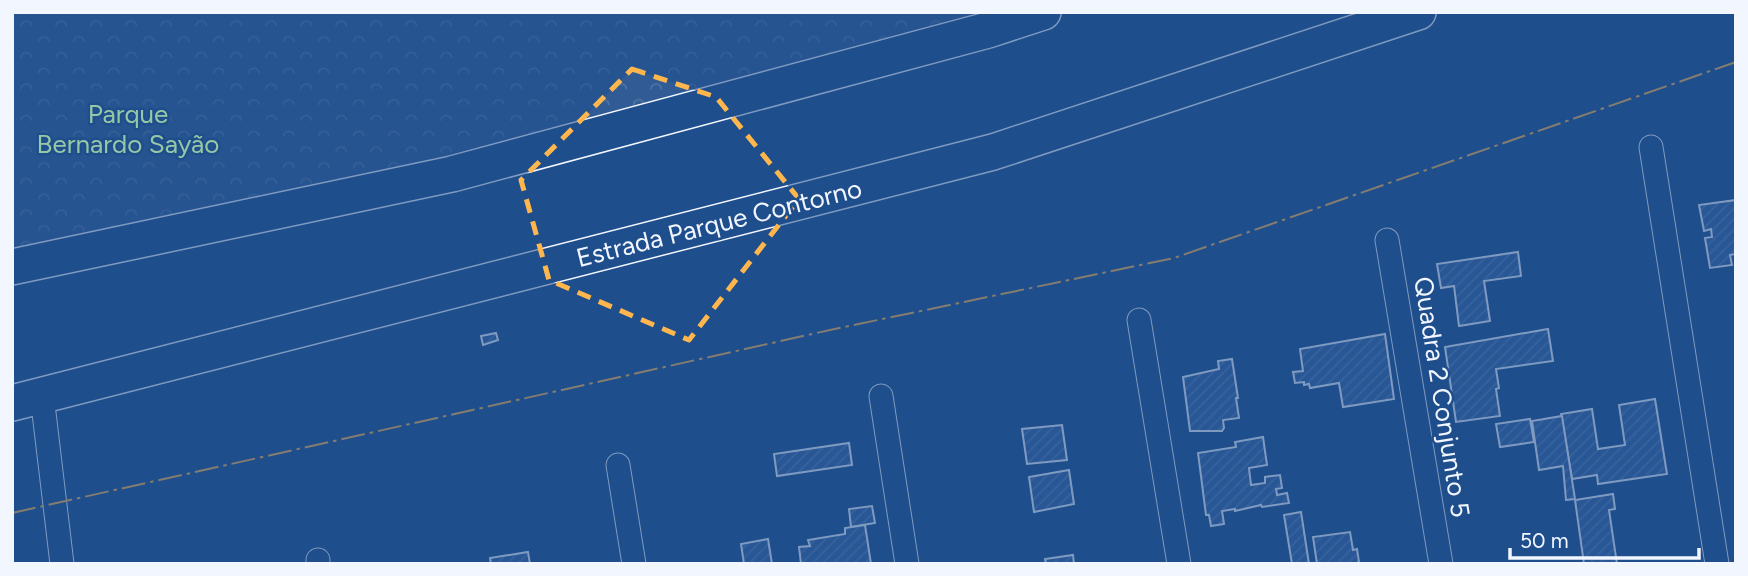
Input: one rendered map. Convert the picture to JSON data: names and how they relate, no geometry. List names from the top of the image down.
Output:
{
  "streets": {
    "main road": ["Estrada Parque Contorno"],
    "street": ["Quadra 2 Conjunto 5"]
  },
  "parks": ["Parque Bernardo Sayão"],
  "scale_bar": "50 m"
}
